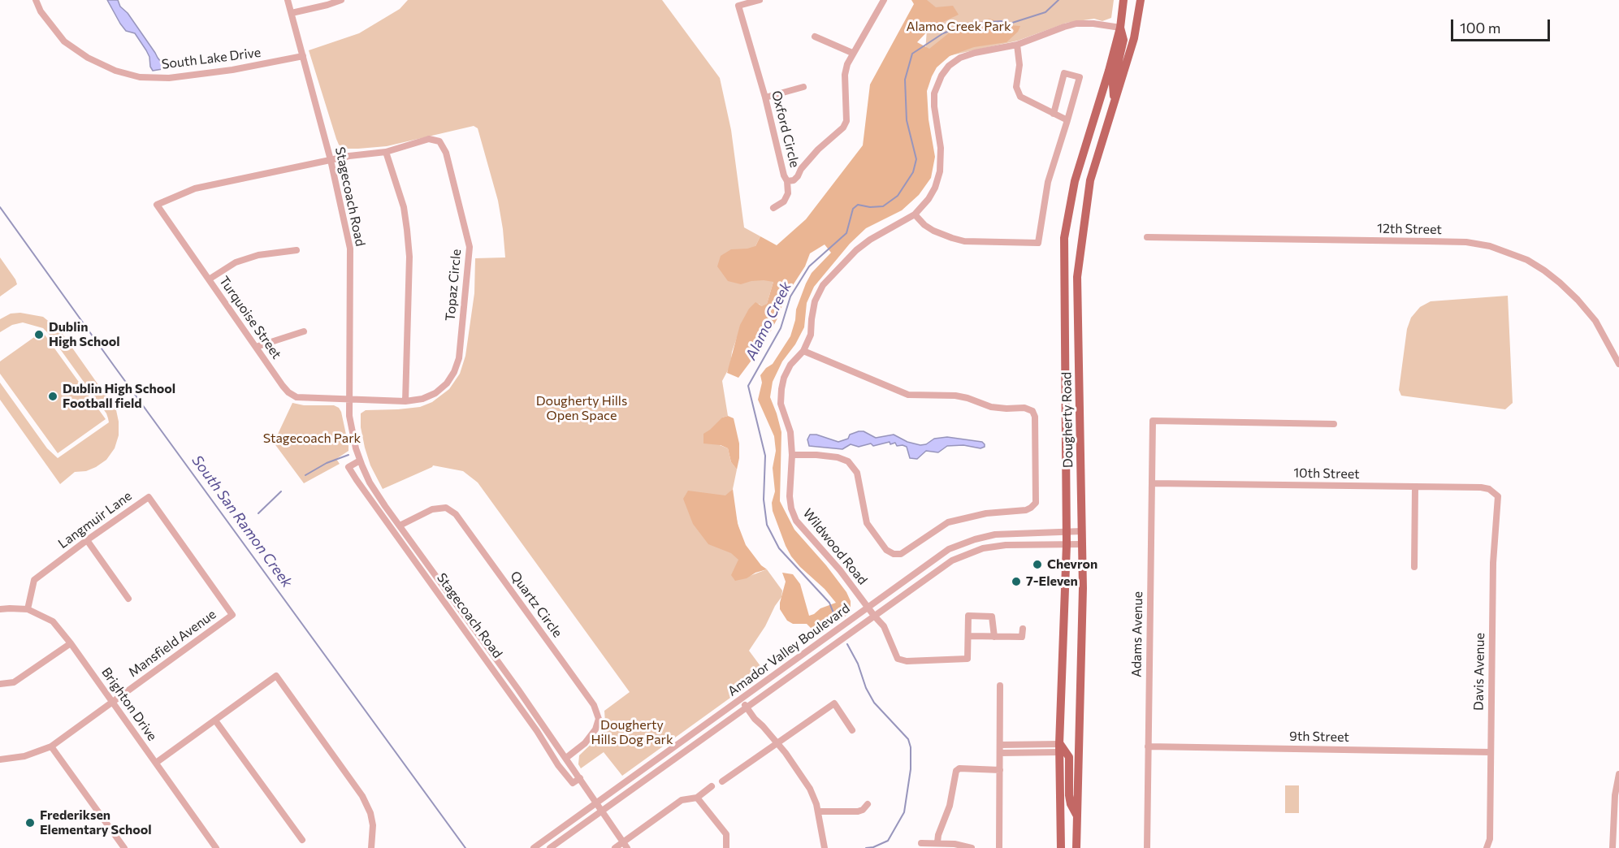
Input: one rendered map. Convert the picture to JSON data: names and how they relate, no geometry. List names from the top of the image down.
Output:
{
  "streets": {
    "main road": ["Dougherty Road"],
    "street": [
      "South Lake Drive",
      "Oxford Circle",
      "Stagecoach Road",
      "12th Street",
      "Topaz Circle",
      "Turquoise Street",
      "10th Street",
      "Langmuir Lane",
      "Wildwood Road",
      "Quartz Circle",
      "Adams Avenue",
      "Mansfield Avenue",
      "Amador Valley Boulevard",
      "Davis Avenue",
      "Brighton Drive",
      "9th Street"
    ]
  },
  "crossings": [
    ["South Lake Drive", "Stagecoach Road"],
    ["Stagecoach Road", "Topaz Circle"],
    ["Stagecoach Road", "Turquoise Street"],
    ["Stagecoach Road", "Quartz Circle"],
    ["Stagecoach Road", "Amador Valley Boulevard"],
    ["Topaz Circle", "Turquoise Street"],
    ["Dougherty Road", "Wildwood Road"],
    ["Dougherty Road", "Amador Valley Boulevard"],
    ["10th Street", "Adams Avenue"],
    ["10th Street", "Davis Avenue"],
    ["Langmuir Lane", "Mansfield Avenue"],
    ["Langmuir Lane", "Brighton Drive"],
    ["Wildwood Road", "Amador Valley Boulevard"],
    ["Adams Avenue", "9th Street"],
    ["Mansfield Avenue", "Brighton Drive"],
    ["Davis Avenue", "9th Street"]
  ],
  "water": ["Alamo Creek", "South San Ramon Creek"],
  "parks": [
    "Alamo Creek Park",
    "Dougherty Hills Open Space",
    "Stagecoach Park",
    "Dougherty Hills Dog Park"
  ],
  "places": [
    "Dublin High School",
    "Dublin High School Football field",
    "Chevron",
    "7-Eleven",
    "Frederiksen Elementary School"
  ],
  "scale_bar": "100 m"
}
